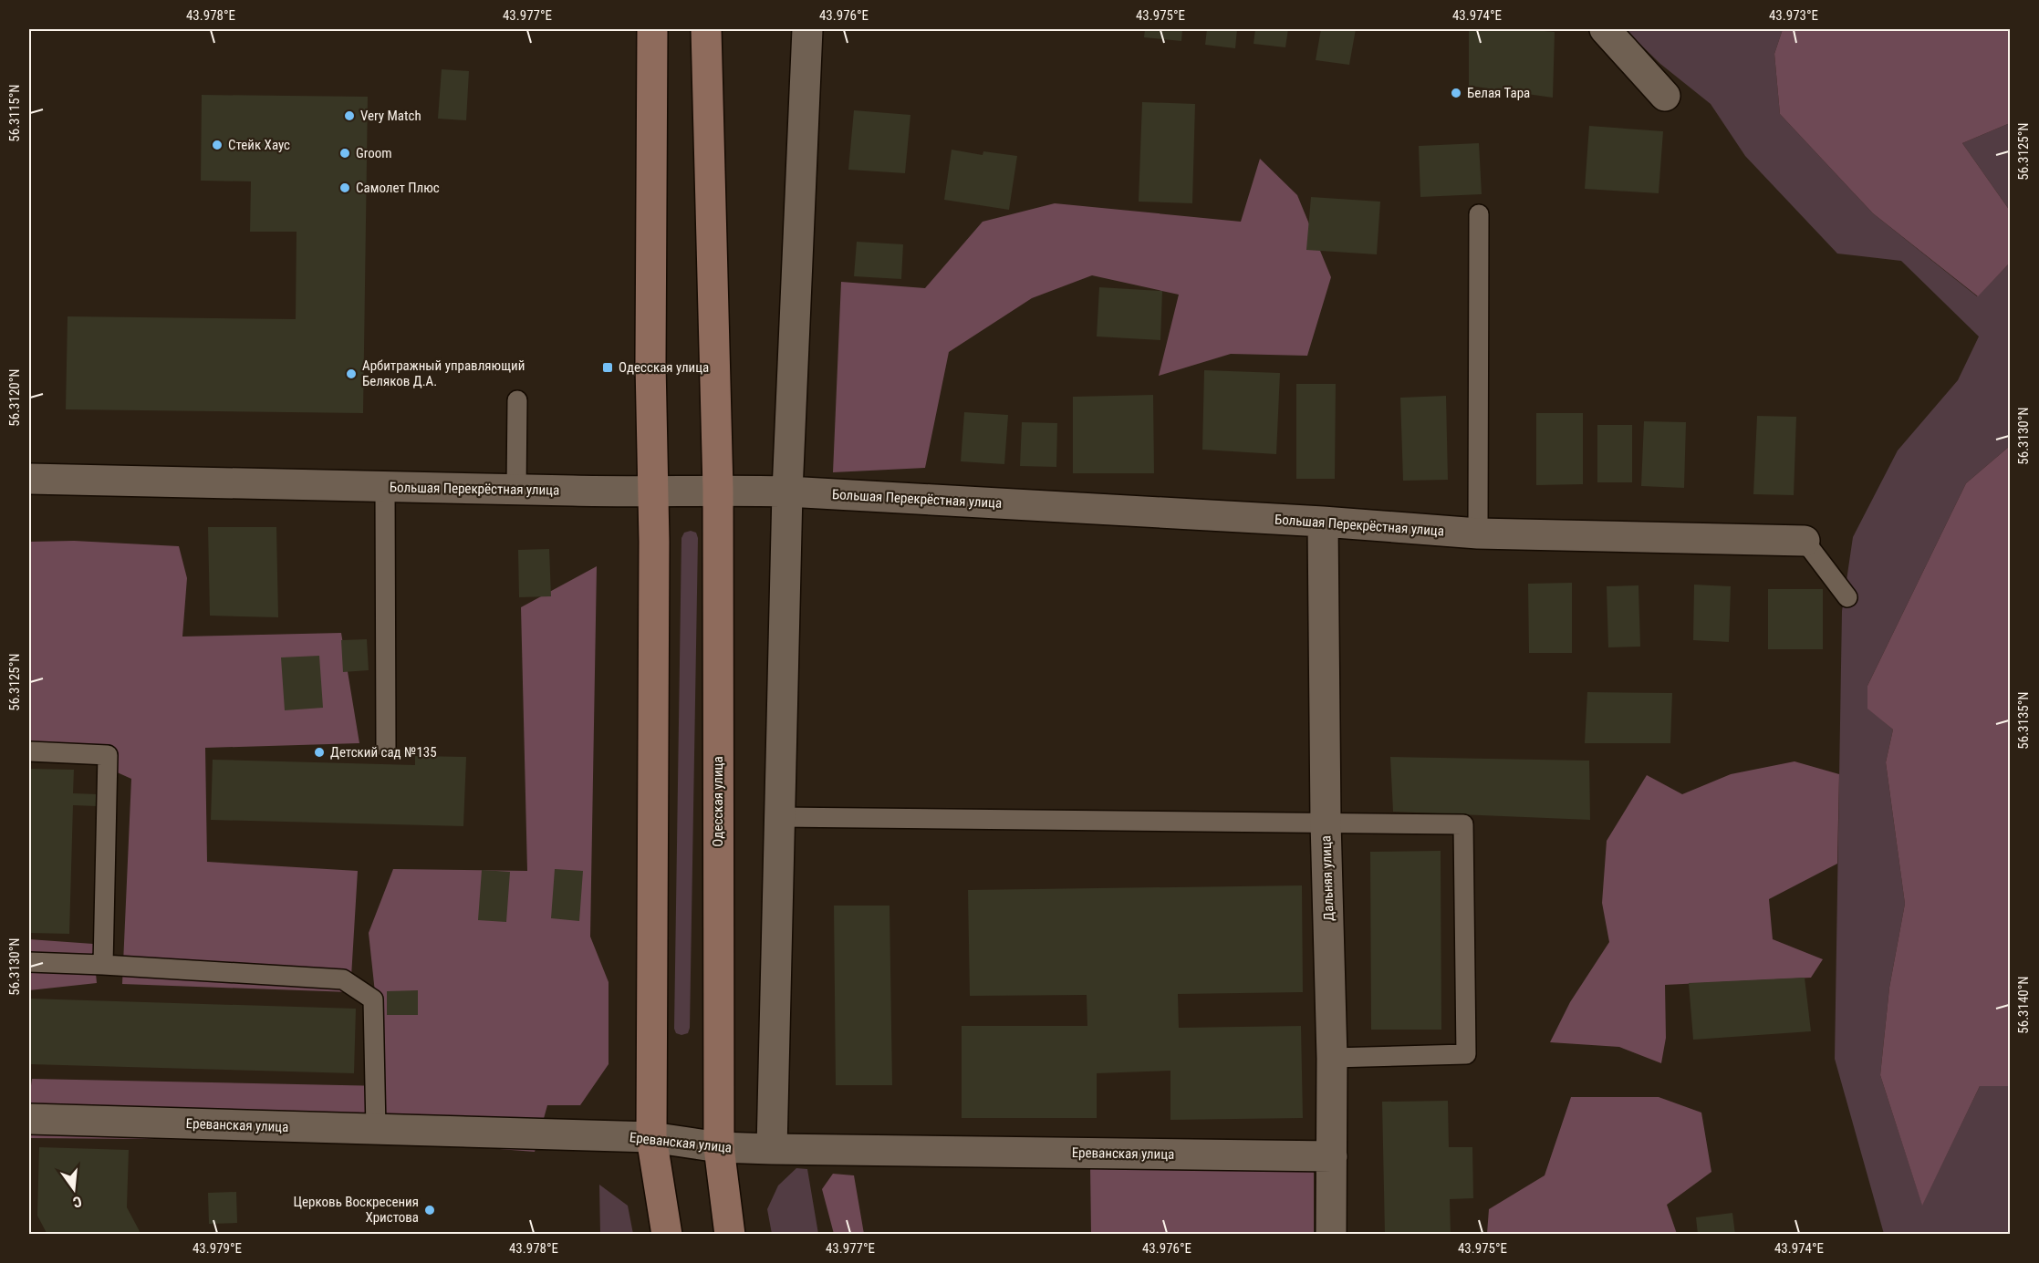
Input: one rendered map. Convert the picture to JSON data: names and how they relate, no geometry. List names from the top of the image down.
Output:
{
  "streets": {
    "main road": ["Одесская улица"],
    "street": ["Большая Перекрёстная улица", "Дальняя улица", "Ереванская улица"]
  },
  "crossings": [
    ["Большая Перекрёстная улица", "Одесская улица"],
    ["Большая Перекрёстная улица", "Дальняя улица"],
    ["Одесская улица", "Ереванская улица"],
    ["Дальняя улица", "Ереванская улица"]
  ],
  "places": {
    "other": [
      "Белая Тара",
      "Very Match",
      "Стейк Хаус",
      "Groom",
      "Самолет Плюс",
      "Арбитражный управляющий Беляков Д.А.",
      "Детский сад №135",
      "Церковь Воскресения Христова"
    ],
    "transit": ["Одесская улица"]
  },
  "north": "bottom",
  "coordinates": [
    "43.978°E",
    "43.977°E",
    "43.976°E",
    "43.975°E",
    "43.974°E",
    "43.973°E",
    "56.3115°N",
    "56.3125°N",
    "56.3120°N",
    "56.3130°N",
    "56.3135°N",
    "56.3140°N",
    "43.979°E"
  ]
}
